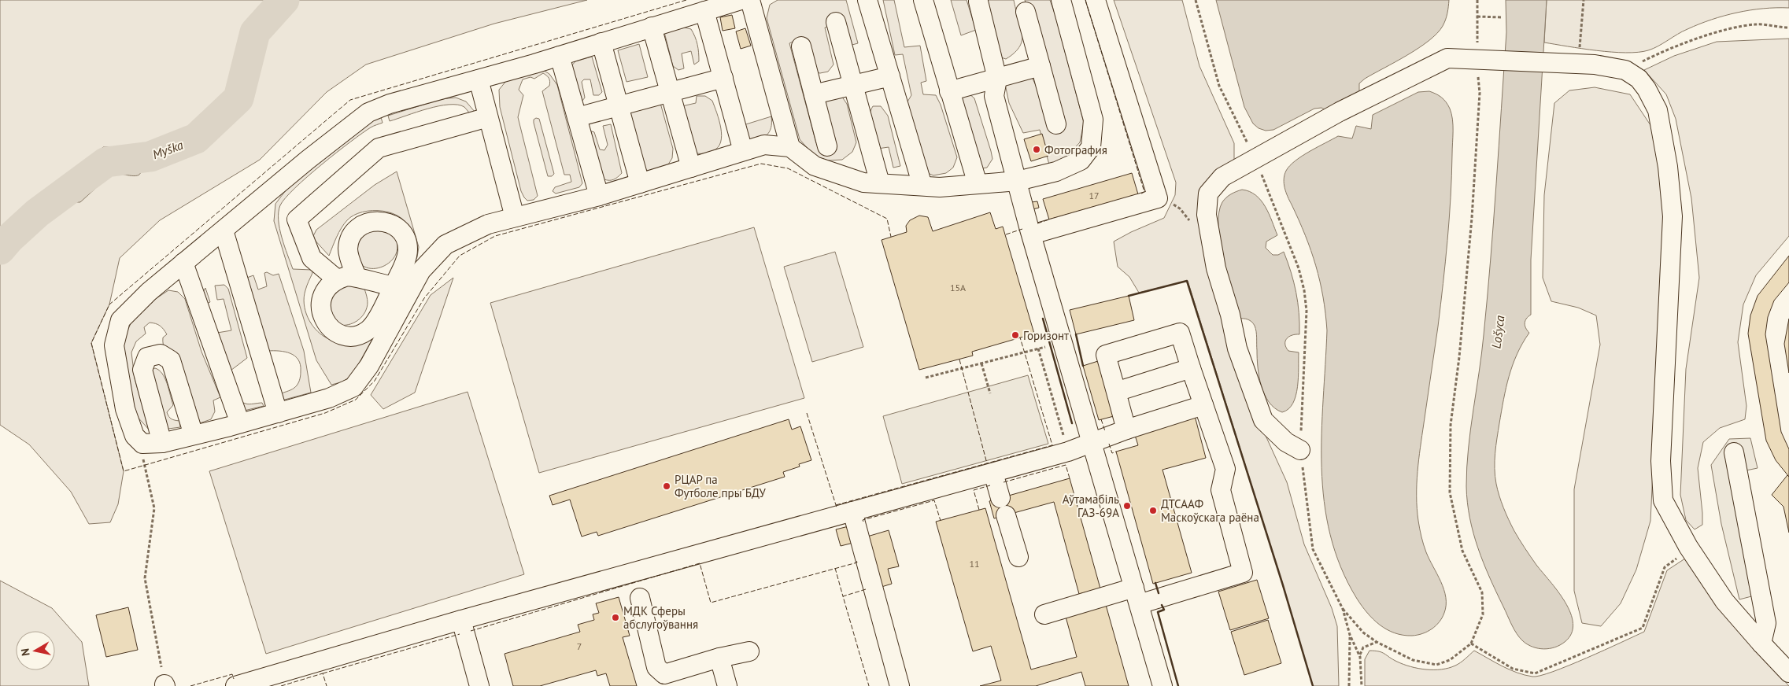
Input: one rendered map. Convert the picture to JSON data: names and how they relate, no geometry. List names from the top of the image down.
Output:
{
  "water": ["Муška", "Lošyca"],
  "places": [
    "Фотография",
    "Горизонт",
    "РЦАР па Футболе пры БДУ",
    "Аўтамабіль ГАЗ-69А",
    "ДТСААФ Маскоўскага раёна",
    "МДК Сферы абслугоўвання"
  ],
  "house_numbers": [
    "17",
    "15А",
    "11",
    "7"
  ],
  "north": "left"
}
